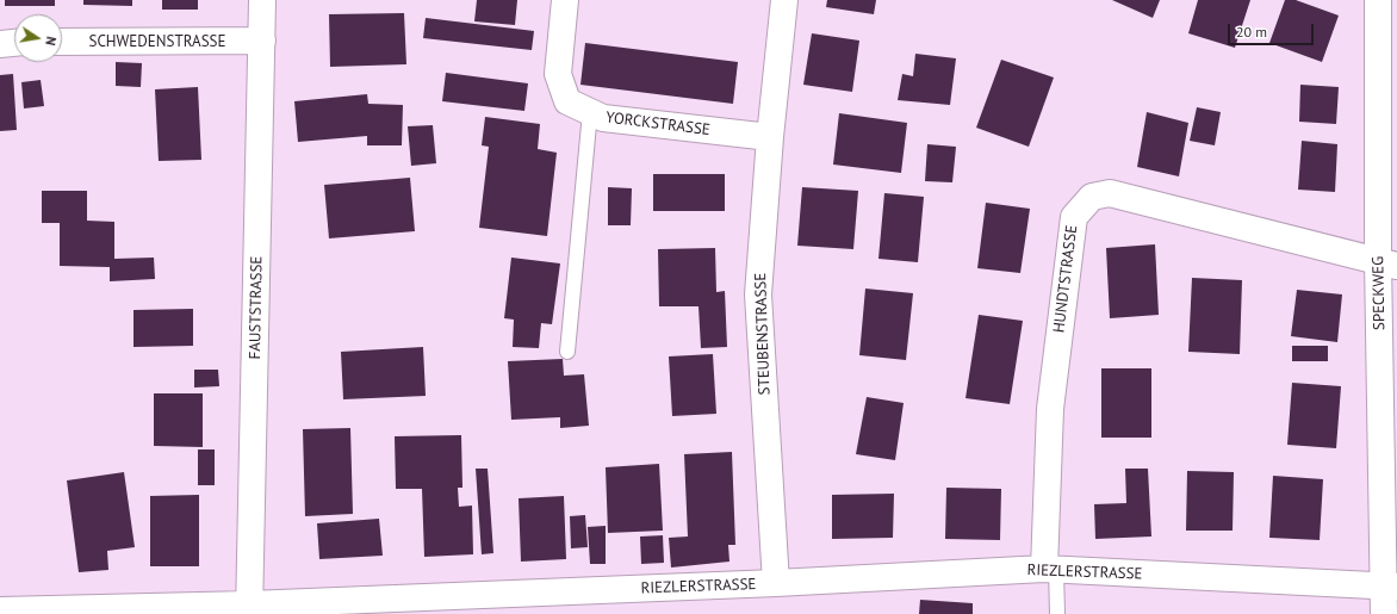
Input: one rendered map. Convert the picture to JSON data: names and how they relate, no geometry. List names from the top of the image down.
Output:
{
  "streets": {
    "street": [
      "SCHWEDENSTRASSE",
      "YORCKSTRASSE",
      "HUNDTSTRASSE",
      "SPECKWEG",
      "FAUSTSTRASSE",
      "STEUBENSTRASSE",
      "RIEZLERSTRASSE"
    ]
  },
  "crossings": [
    ["SCHWEDENSTRASSE", "FAUSTSTRASSE"],
    ["YORCKSTRASSE", "STEUBENSTRASSE"],
    ["HUNDTSTRASSE", "SPECKWEG"],
    ["HUNDTSTRASSE", "RIEZLERSTRASSE"],
    ["SPECKWEG", "RIEZLERSTRASSE"],
    ["FAUSTSTRASSE", "RIEZLERSTRASSE"],
    ["STEUBENSTRASSE", "RIEZLERSTRASSE"]
  ],
  "scale_bar": "20 m",
  "north": "right"
}
